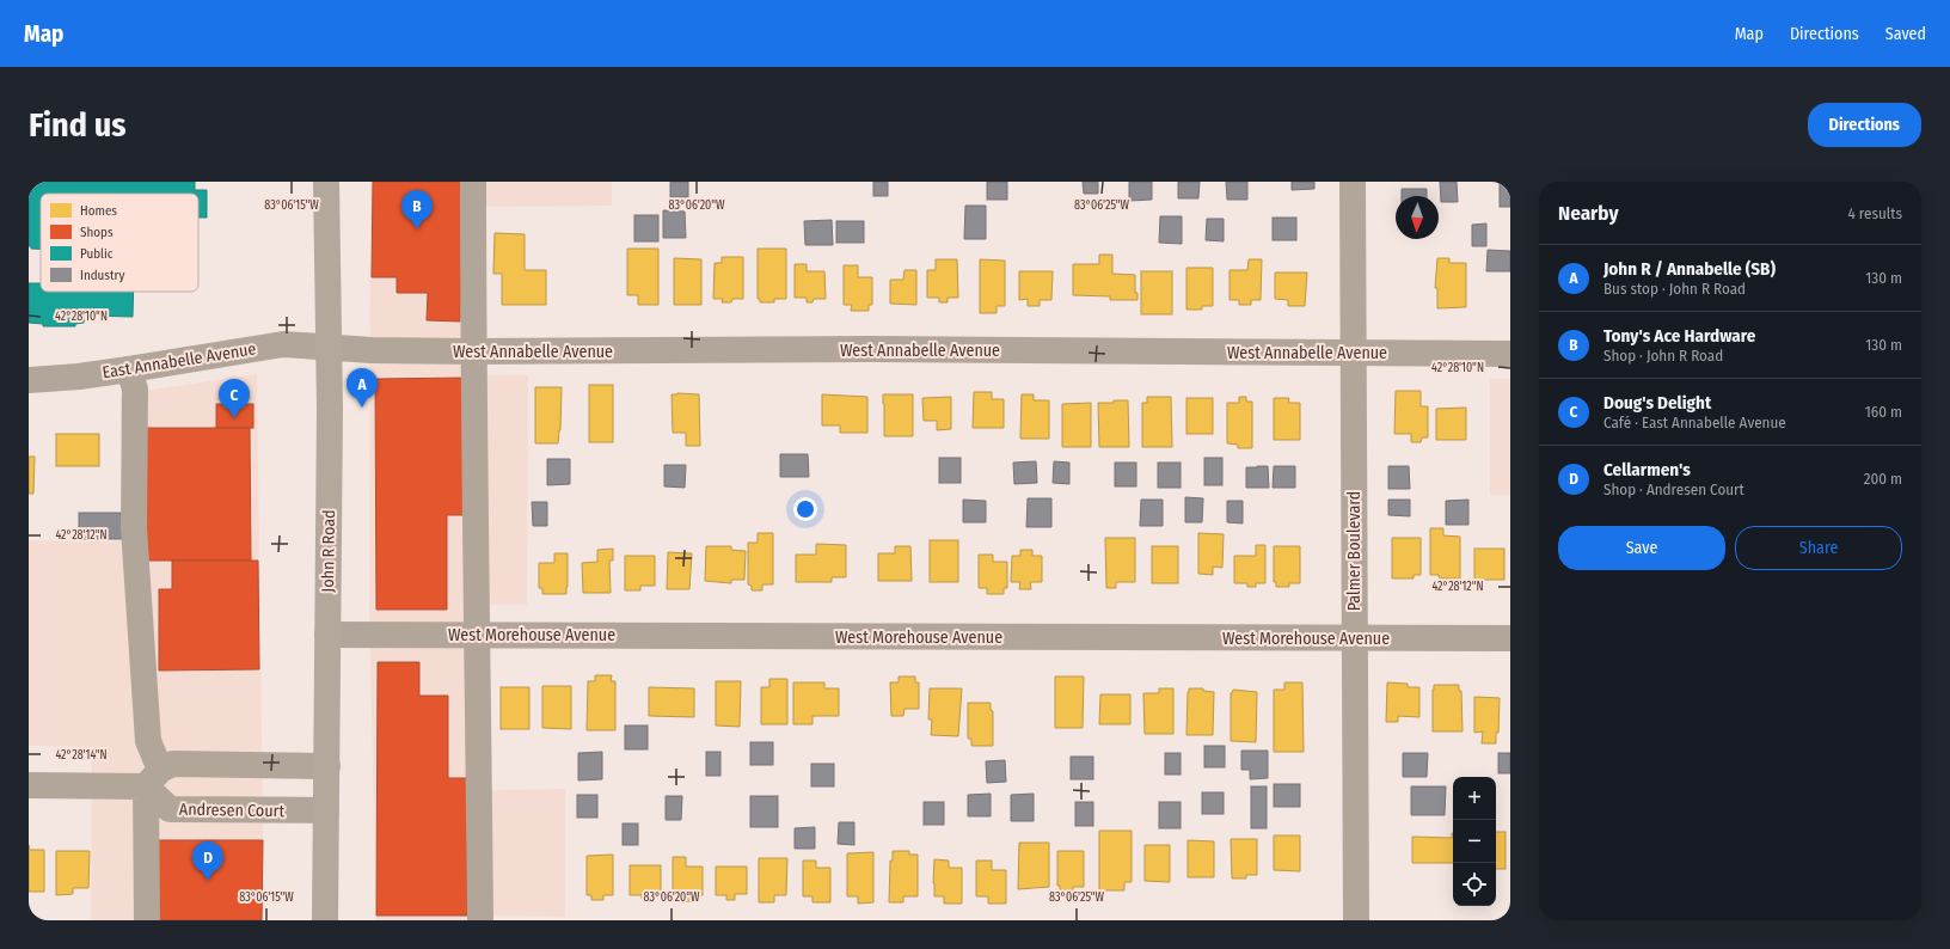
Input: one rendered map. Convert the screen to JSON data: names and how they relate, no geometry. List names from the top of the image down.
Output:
{
  "streets": {
    "main road": ["John R Road"],
    "street": [
      "West Annabelle Avenue",
      "East Annabelle Avenue",
      "Palmer Boulevard",
      "West Morehouse Avenue",
      "Andresen Court"
    ]
  },
  "crossings": [
    ["West Annabelle Avenue", "East Annabelle Avenue"],
    ["West Annabelle Avenue", "John R Road"],
    ["West Annabelle Avenue", "Palmer Boulevard"],
    ["East Annabelle Avenue", "John R Road"],
    ["John R Road", "West Morehouse Avenue"],
    ["John R Road", "Andresen Court"],
    ["Palmer Boulevard", "West Morehouse Avenue"]
  ],
  "legend": [
    "Homes",
    "Shops",
    "Public",
    "Industry"
  ],
  "north": "bottom",
  "page": {
    "header": "Map",
    "nav": ["Map", "Directions", "Saved"],
    "buttons": [
      "Directions",
      ["Save", "Share"]
    ],
    "title": "Find us",
    "heading": ["Nearby", "4 results"],
    "pins": [
      "B",
      "A",
      "C",
      "D"
    ],
    "list": [
      {
        "mark": "A",
        "name": "John R / Annabelle (SB)",
        "note": "Bus stop · John R Road",
        "value": "130 m"
      },
      {
        "mark": "B",
        "name": "Tony's Ace Hardware",
        "note": "Shop · John R Road",
        "value": "130 m"
      },
      {
        "mark": "C",
        "name": "Doug's Delight",
        "note": "Café · East Annabelle Avenue",
        "value": "160 m"
      },
      {
        "mark": "D",
        "name": "Cellarmen's",
        "note": "Shop · Andresen Court",
        "value": "200 m"
      }
    ],
    "map_buttons": ["+", "−"]
  },
  "coordinates": [
    "83°06'15\"W",
    "83°06'20\"W",
    "83°06'25\"W",
    "42°28'10\"N",
    "42°28'12\"N",
    "42°28'14\"N"
  ]
}
